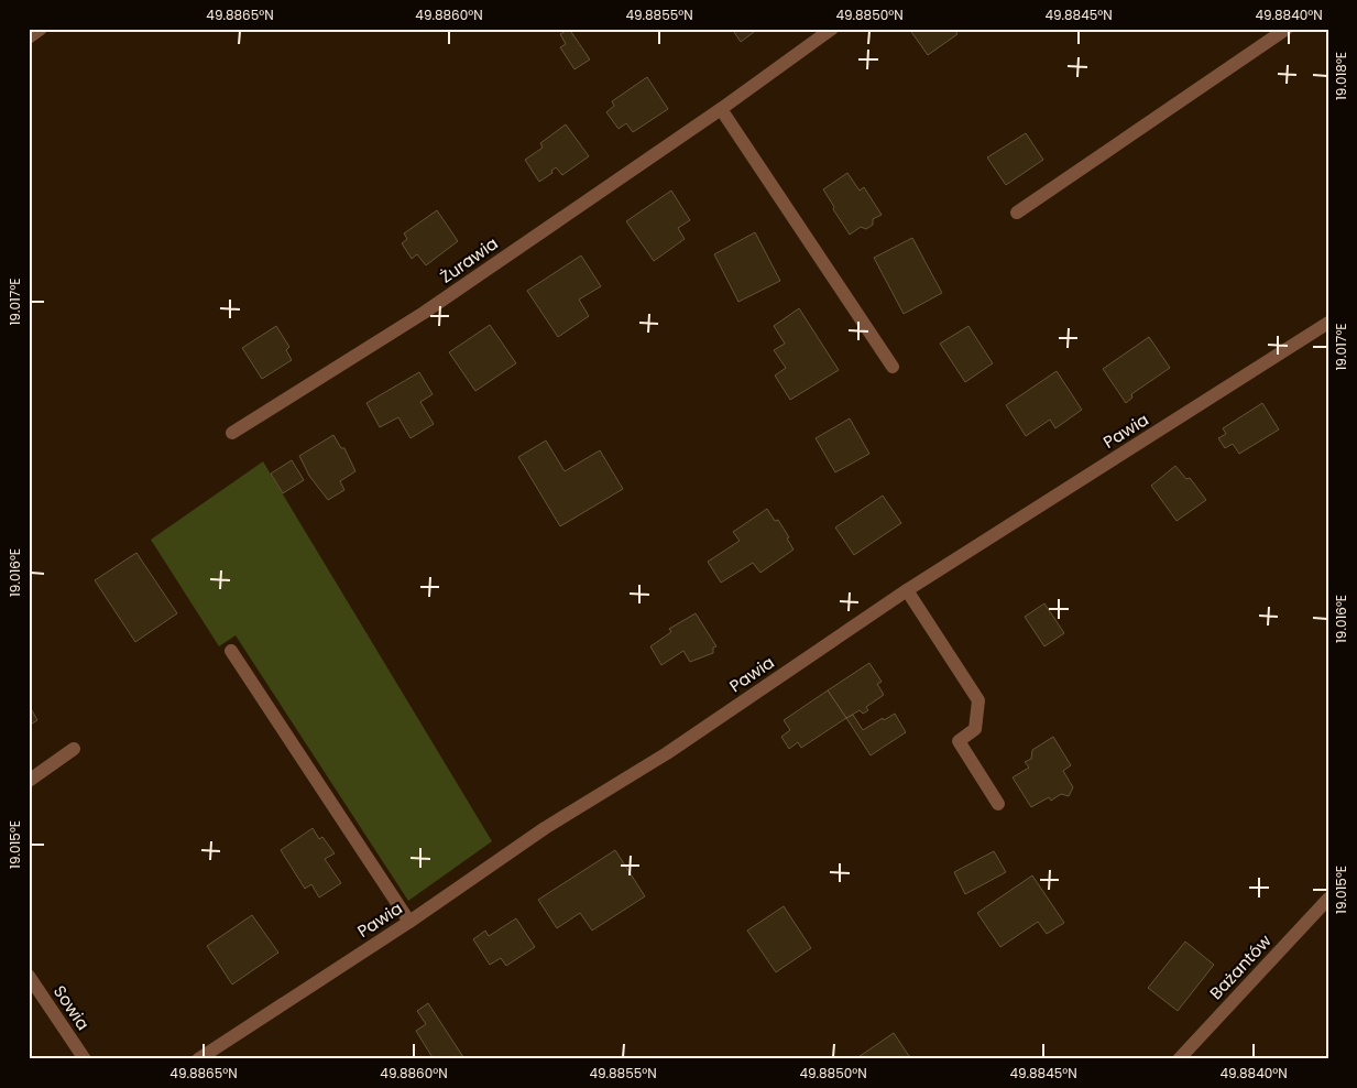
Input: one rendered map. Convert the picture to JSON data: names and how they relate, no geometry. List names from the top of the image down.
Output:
{
  "streets": {
    "street": [
      "Żurawia",
      "Pawia",
      "Bażantów",
      "Sowia"
    ]
  },
  "coordinates": [
    "49.8865°N",
    "49.8860°N",
    "49.8855°N",
    "49.8850°N",
    "49.8845°N",
    "49.8840°N",
    "19.018°E",
    "19.017°E",
    "19.016°E",
    "19.015°E"
  ]
}
